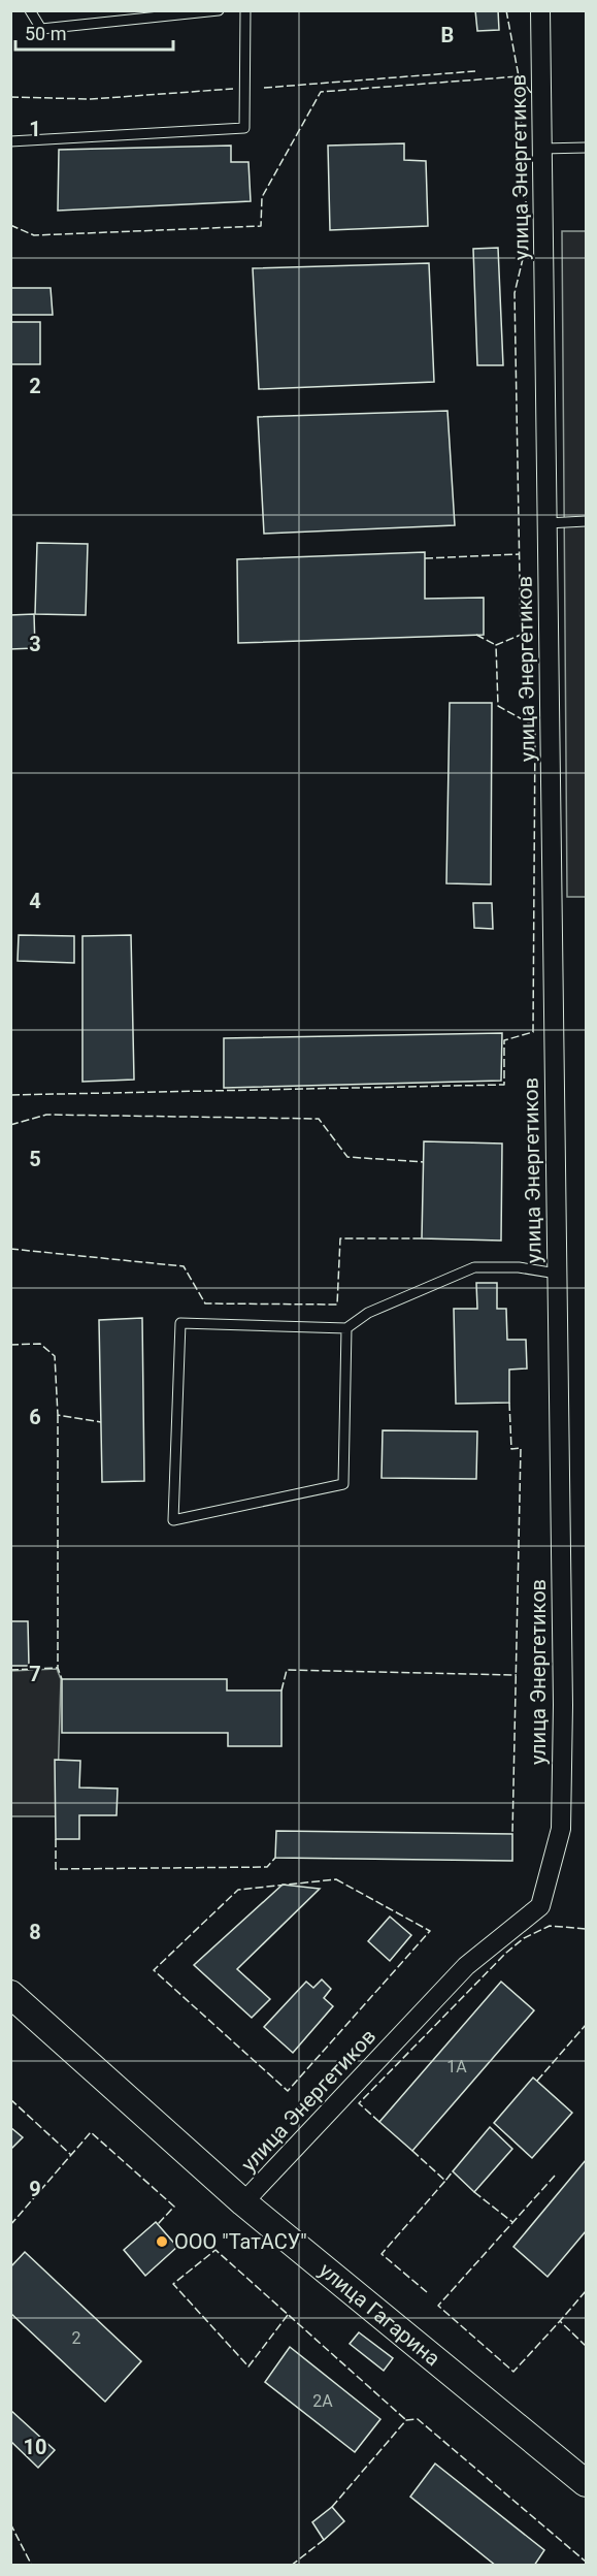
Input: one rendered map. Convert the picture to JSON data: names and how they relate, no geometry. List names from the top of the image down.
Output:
{
  "streets": {
    "street": ["улица Энергетиков", "улица Гагарина"]
  },
  "crossings": [
    ["улица Энергетиков", "улица Гагарина"]
  ],
  "places": ["ООО \"ТатАСУ\""],
  "house_numbers": ["1А", "2", "2А"],
  "scale_bar": "50 m",
  "grid": {
    "columns": ["B"],
    "rows": [
      "1",
      "2",
      "3",
      "4",
      "5",
      "6",
      "7",
      "8",
      "9",
      "10"
    ]
  }
}
